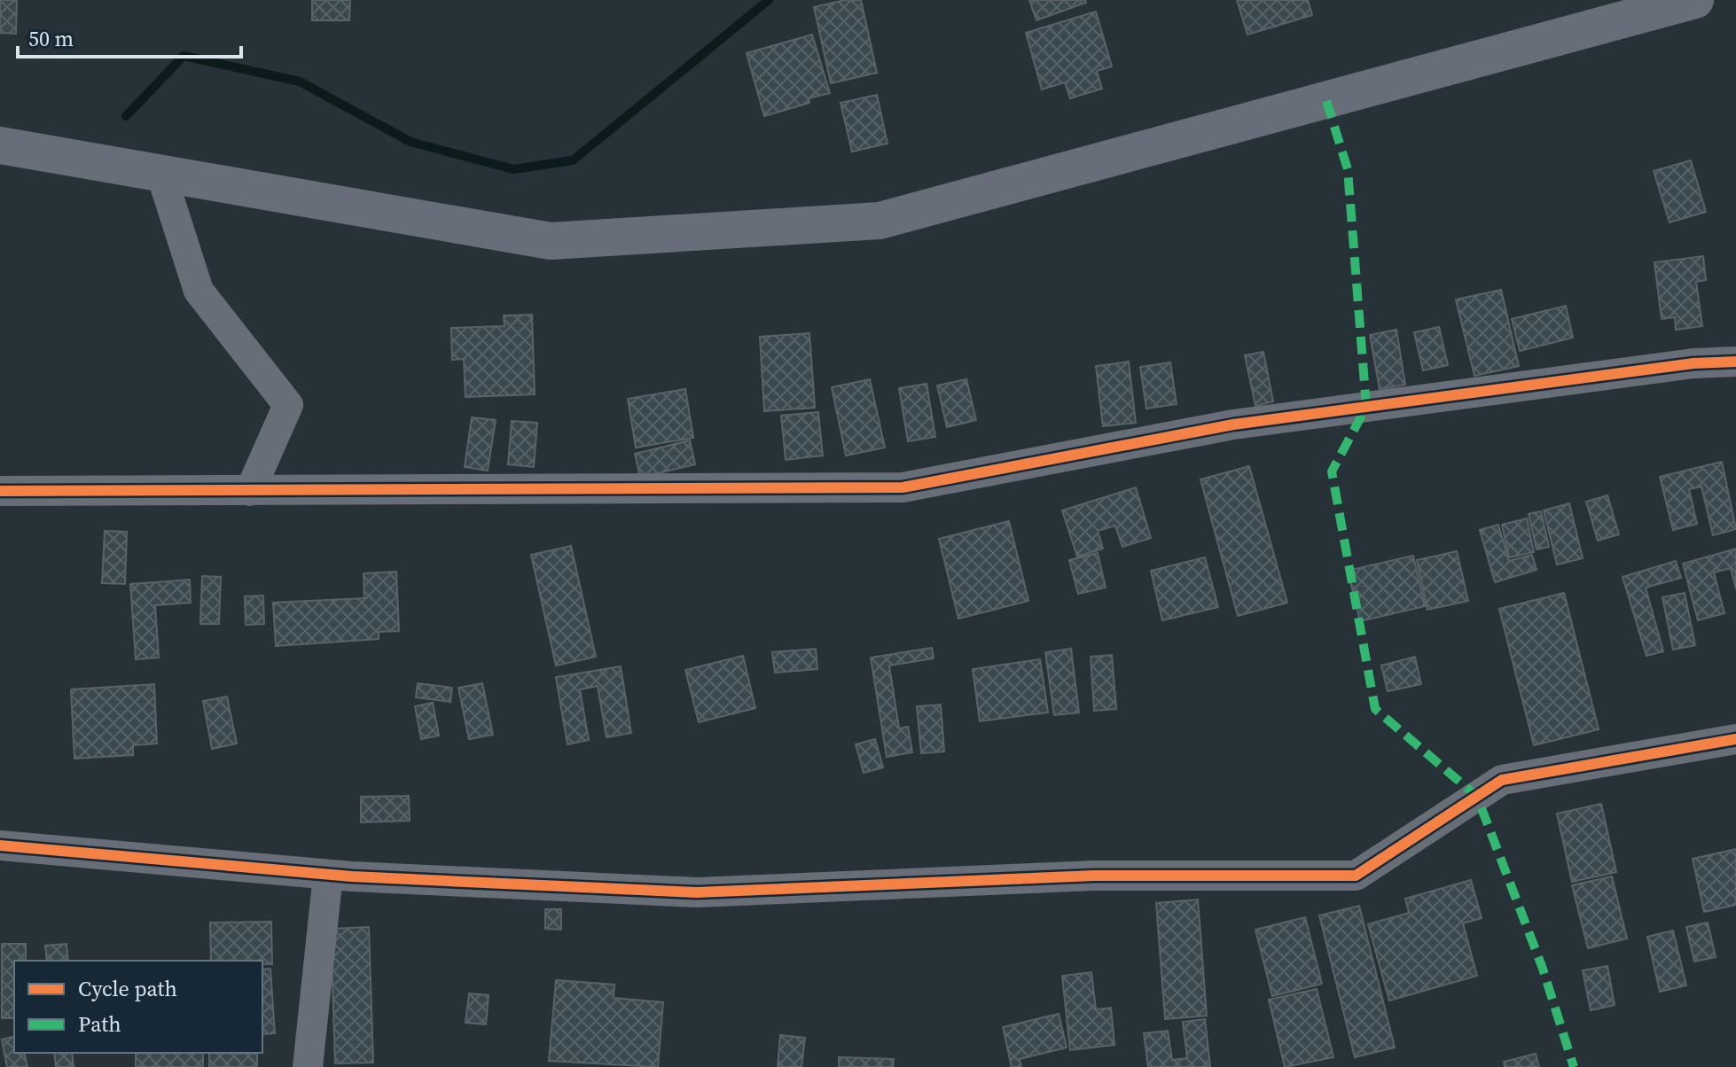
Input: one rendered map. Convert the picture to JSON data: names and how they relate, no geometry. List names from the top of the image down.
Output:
{
  "legend": ["Cycle path", "Path"],
  "scale_bar": "50 m"
}
